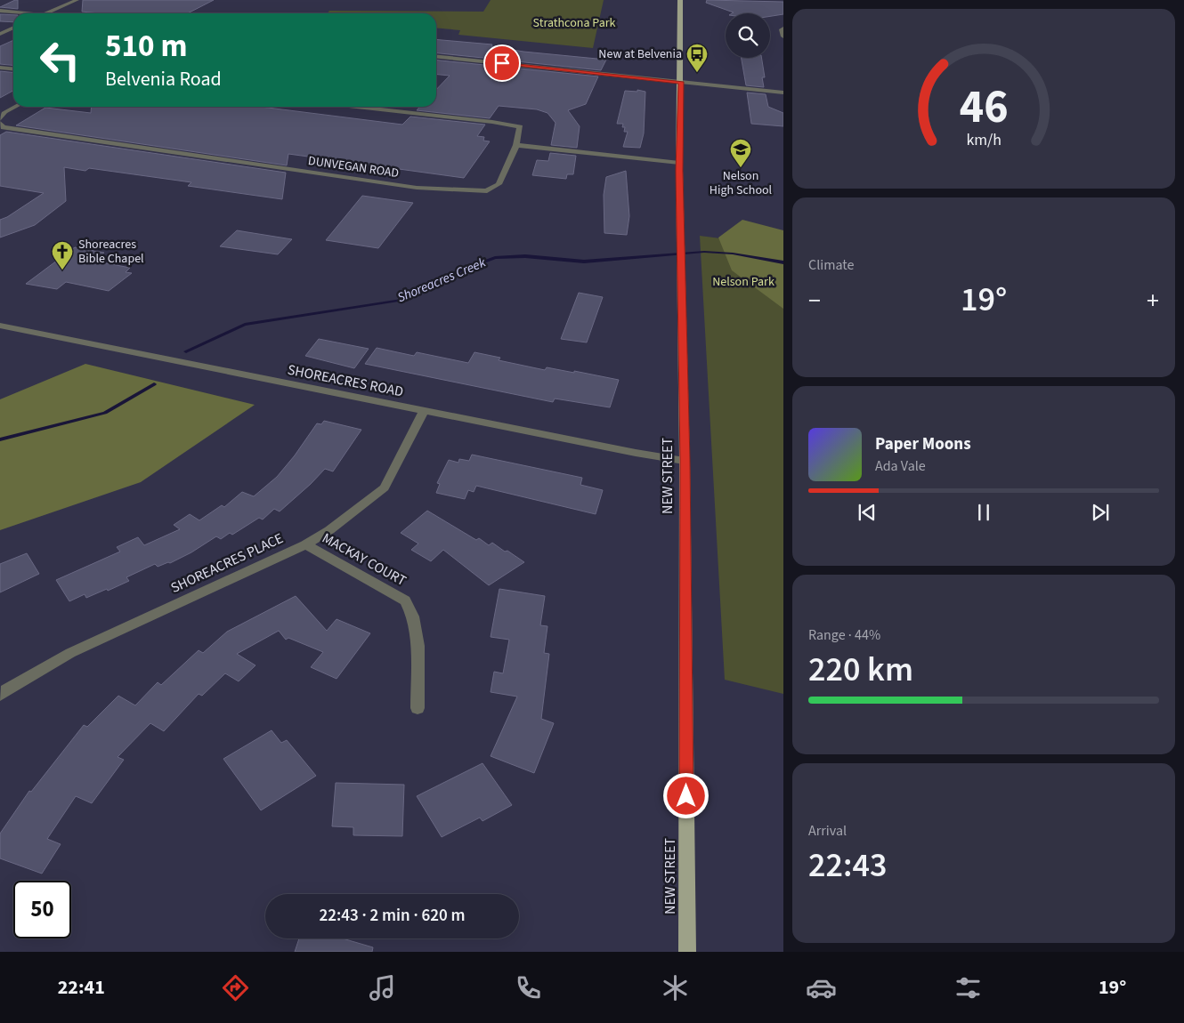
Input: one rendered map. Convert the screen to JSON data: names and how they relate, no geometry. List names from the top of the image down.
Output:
{
  "streets": {
    "main road": ["NEW STREET"],
    "street": [
      "DUNVEGAN ROAD",
      "SHOREACRES ROAD",
      "MACKAY COURT",
      "SHOREACRES PLACE"
    ]
  },
  "crossings": [
    ["SHOREACRES ROAD", "NEW STREET"],
    ["SHOREACRES ROAD", "SHOREACRES PLACE"],
    ["MACKAY COURT", "SHOREACRES PLACE"]
  ],
  "water": ["Shoreacres Creek"],
  "parks": ["Strathcona Park", "Nelson Park"],
  "places": {
    "bus stop": ["New at Belvenia"],
    "school or university": ["Nelson High School"],
    "church": ["Shoreacres Bible Chapel"]
  },
  "page": {
    "turn": ["510 m", "Belvenia Road"],
    "tile": [
      "Climate",
      ["Range · 44%", "220 km"],
      ["Arrival", "22:43"]
    ],
    "heat": ["−", "19°", "+"],
    "song": ["Paper Moons", "Ada Vale"],
    "limit": "50",
    "trip": "22:43 · 2 min · 620 m",
    "tabs": ["22:41", "19°"],
    "gauge": ["46", "km/h"]
  }
}
